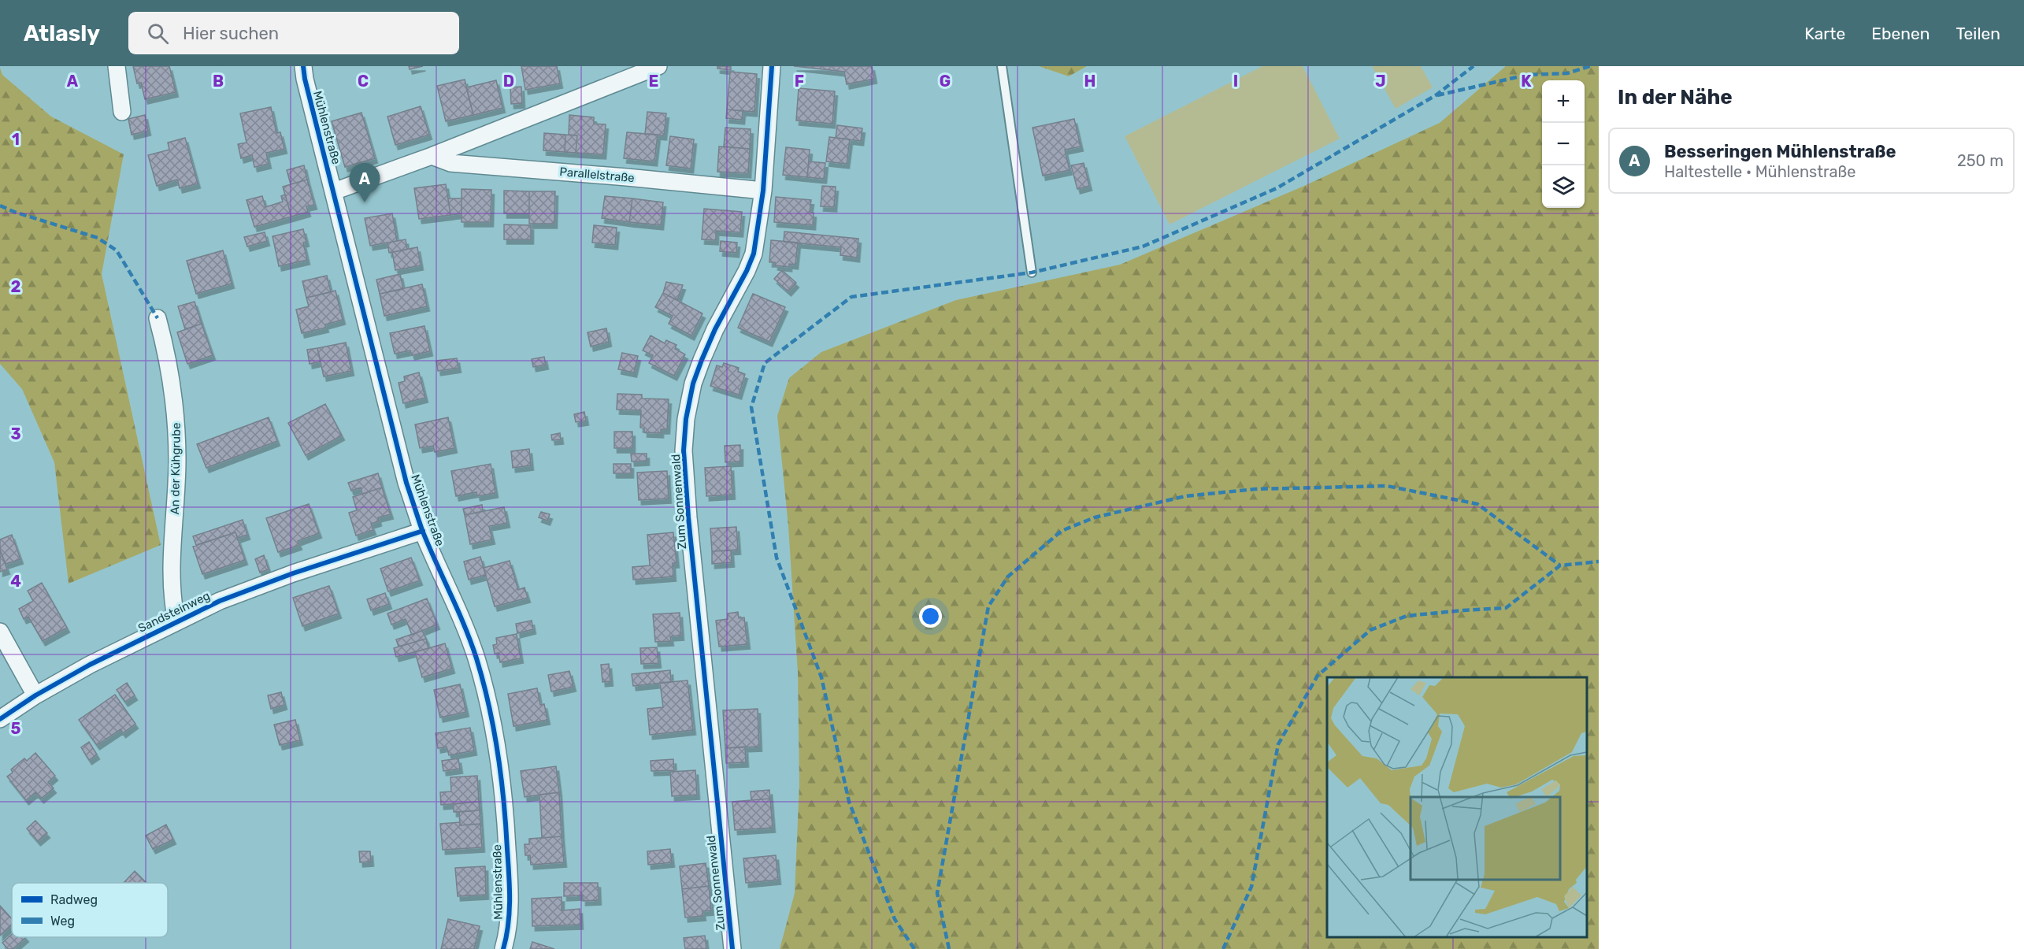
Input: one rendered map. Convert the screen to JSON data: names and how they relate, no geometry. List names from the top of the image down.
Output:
{
  "streets": {
    "street": [
      "Mühlenstraße",
      "Parallelstraße",
      "An der Kühgrube",
      "Zum Sonnenwald",
      "Sandsteinweg"
    ]
  },
  "crossings": [
    ["Mühlenstraße", "Sandsteinweg"],
    ["Parallelstraße", "Zum Sonnenwald"],
    ["An der Kühgrube", "Sandsteinweg"]
  ],
  "legend": ["Radweg", "Weg"],
  "page": {
    "header": "Atlasly",
    "search": "Hier suchen",
    "nav": ["Karte", "Ebenen", "Teilen"],
    "heading": "In der Nähe",
    "map_buttons": ["+", "−"],
    "list": [
      {
        "mark": "A",
        "name": "Besseringen Mühlenstraße",
        "note": "Haltestelle · Mühlenstraße",
        "value": "250 m"
      }
    ],
    "pins": "A"
  },
  "grid": {
    "columns": [
      "A",
      "B",
      "C",
      "D",
      "E",
      "F",
      "G",
      "H",
      "I",
      "J",
      "K"
    ],
    "rows": [
      "1",
      "2",
      "3",
      "4",
      "5"
    ]
  }
}
